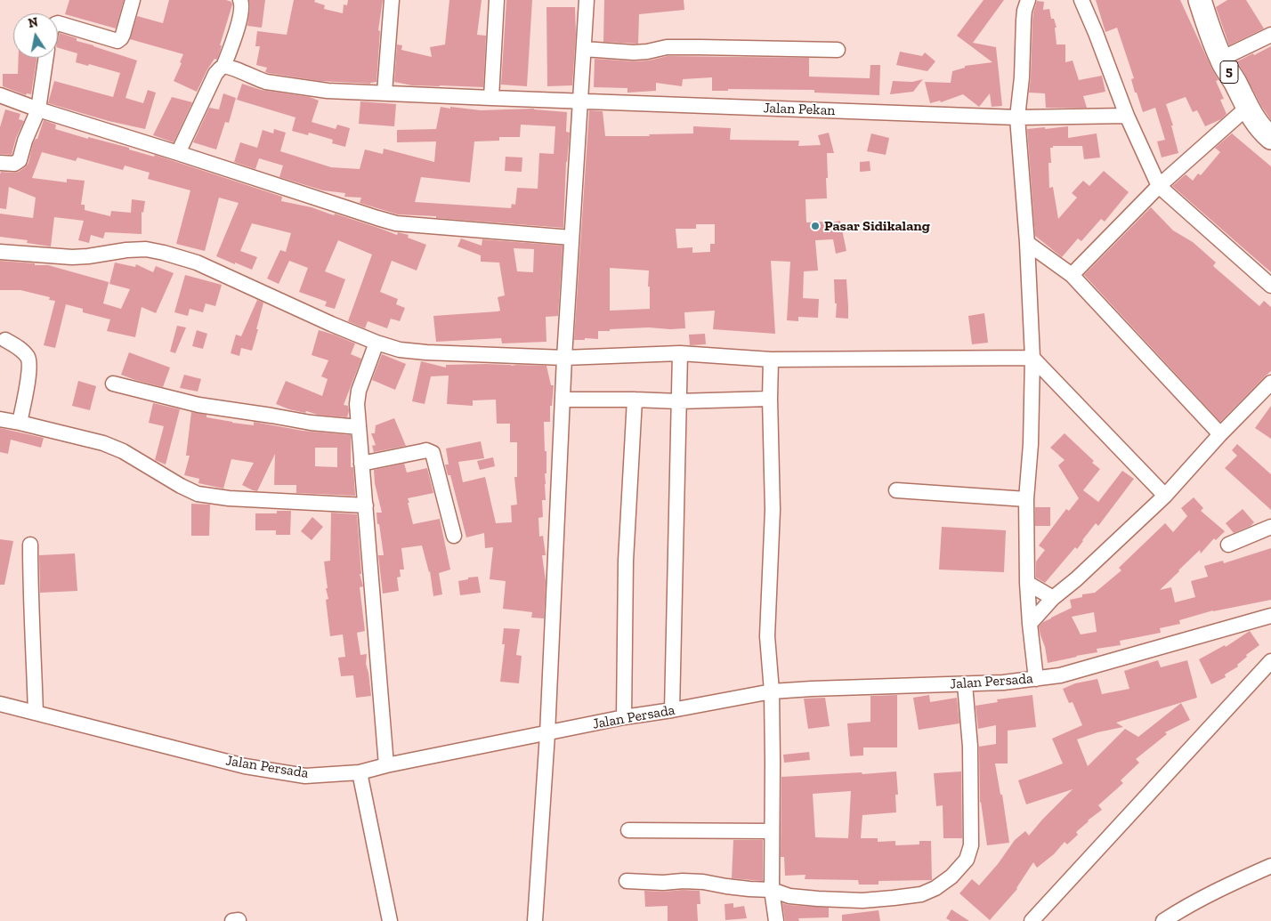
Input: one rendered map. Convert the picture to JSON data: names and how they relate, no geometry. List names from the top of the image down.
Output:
{
  "streets": {
    "highway": ["5"],
    "street": ["Jalan Pekan", "Jalan Persada"]
  },
  "places": ["Pasar Sidikalang"],
  "north": "top"
}
